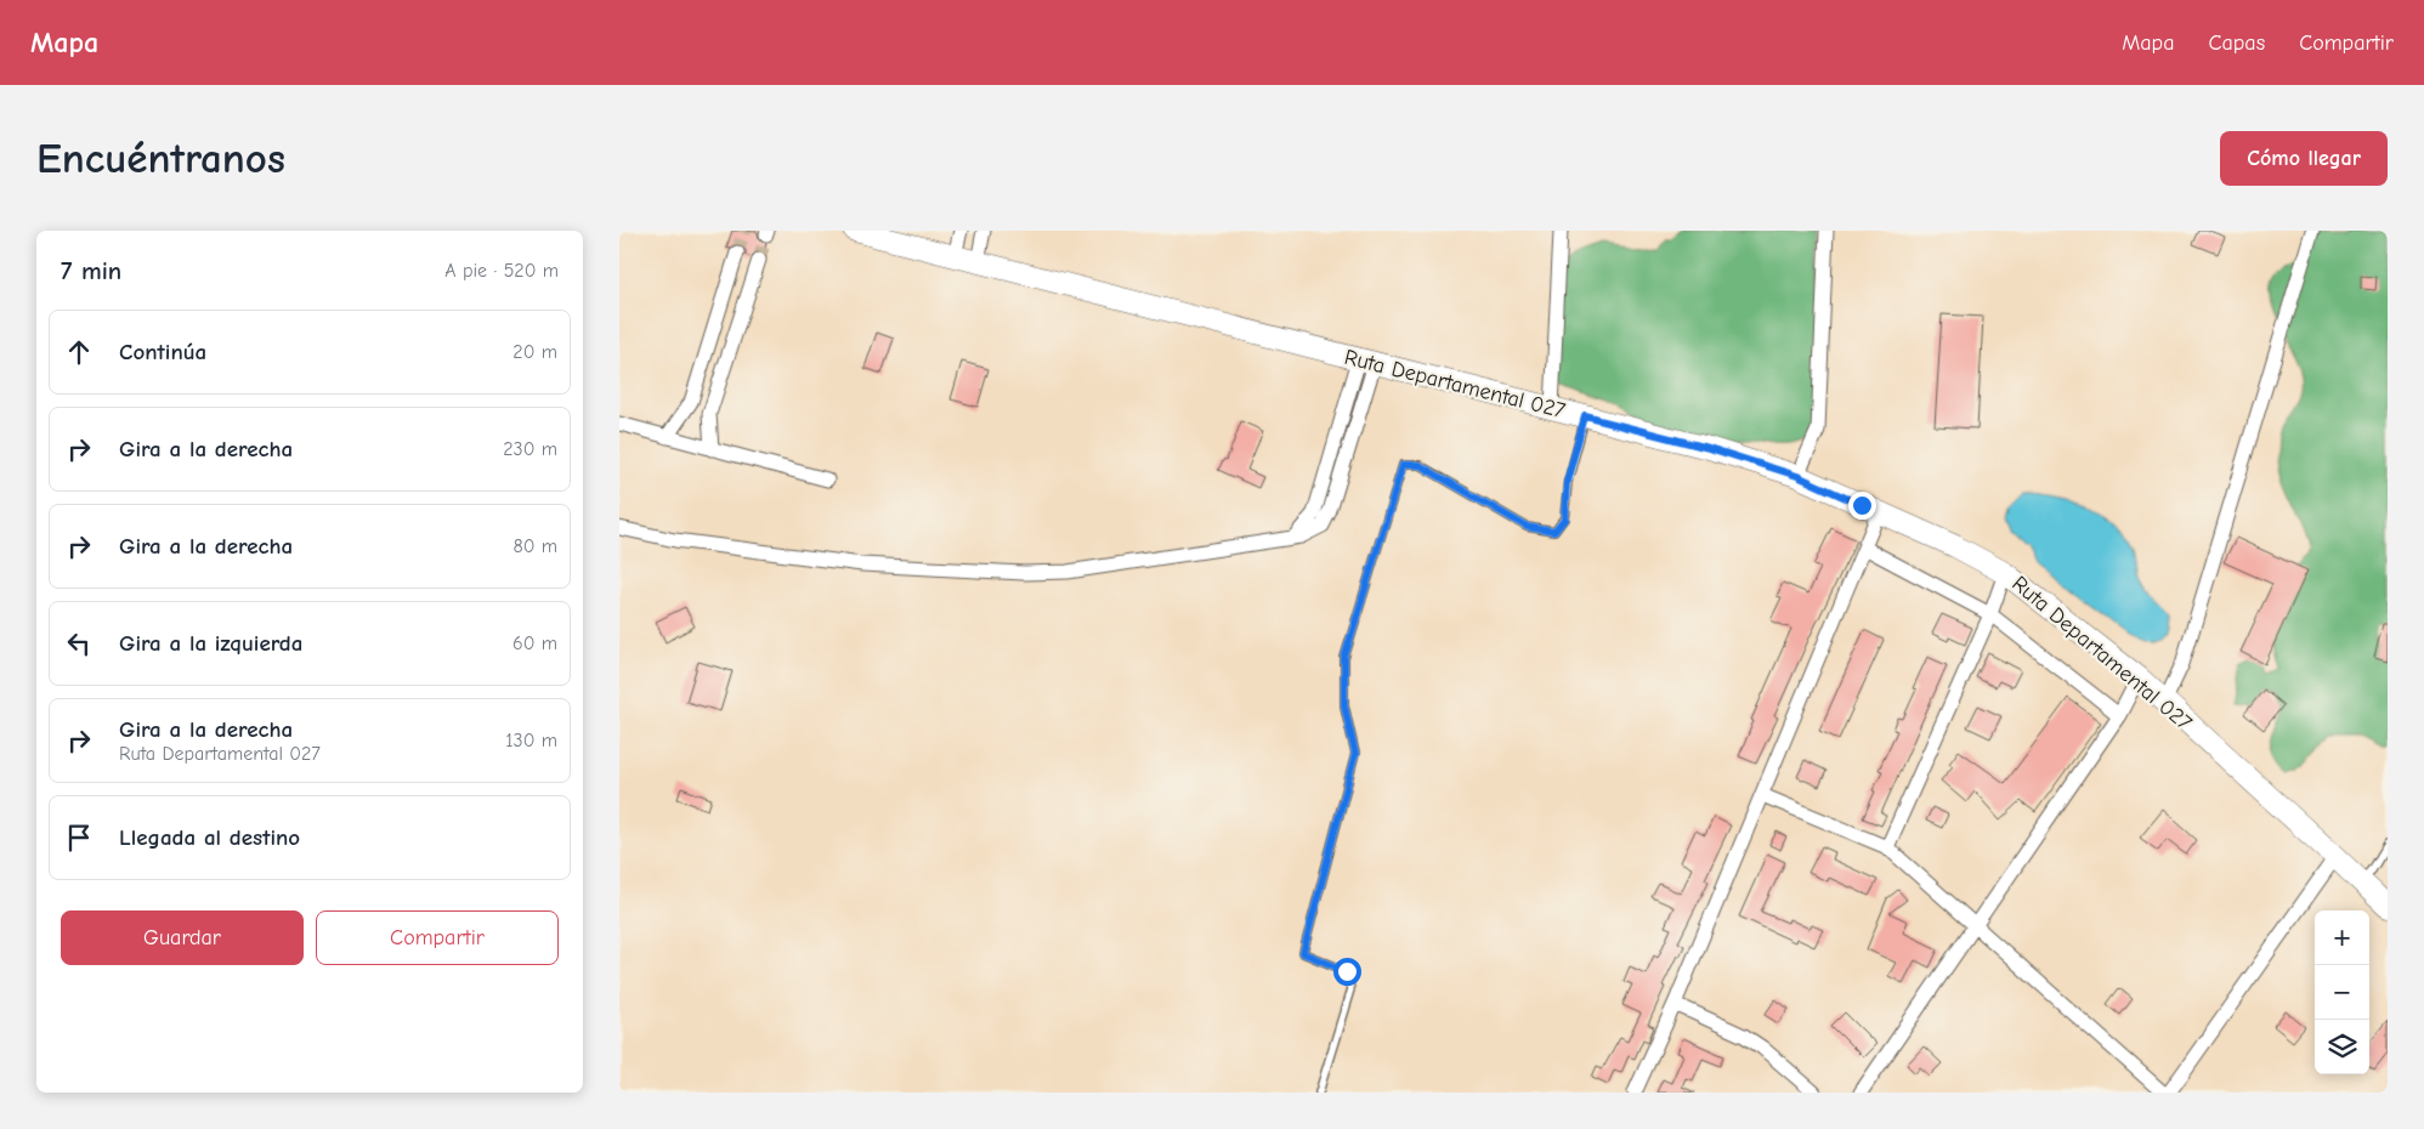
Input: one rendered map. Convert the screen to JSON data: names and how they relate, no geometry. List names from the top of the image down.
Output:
{
  "streets": {
    "main road": ["Ruta Departamental 027"]
  },
  "page": {
    "header": "Mapa",
    "nav": ["Mapa", "Capas", "Compartir"],
    "buttons": [
      "Cómo llegar",
      ["Guardar", "Compartir"]
    ],
    "title": "Encuéntranos",
    "heading": ["7 min", "A pie · 520 m"],
    "list": [
      ["Continúa", "20 m"],
      ["Gira a la derecha", "230 m"],
      ["Gira a la derecha", "80 m"],
      ["Gira a la izquierda", "60 m"],
      ["Gira a la derecha", "Ruta Departamental 027", "130 m"],
      "Llegada al destino"
    ],
    "map_buttons": ["+", "−"]
  }
}
